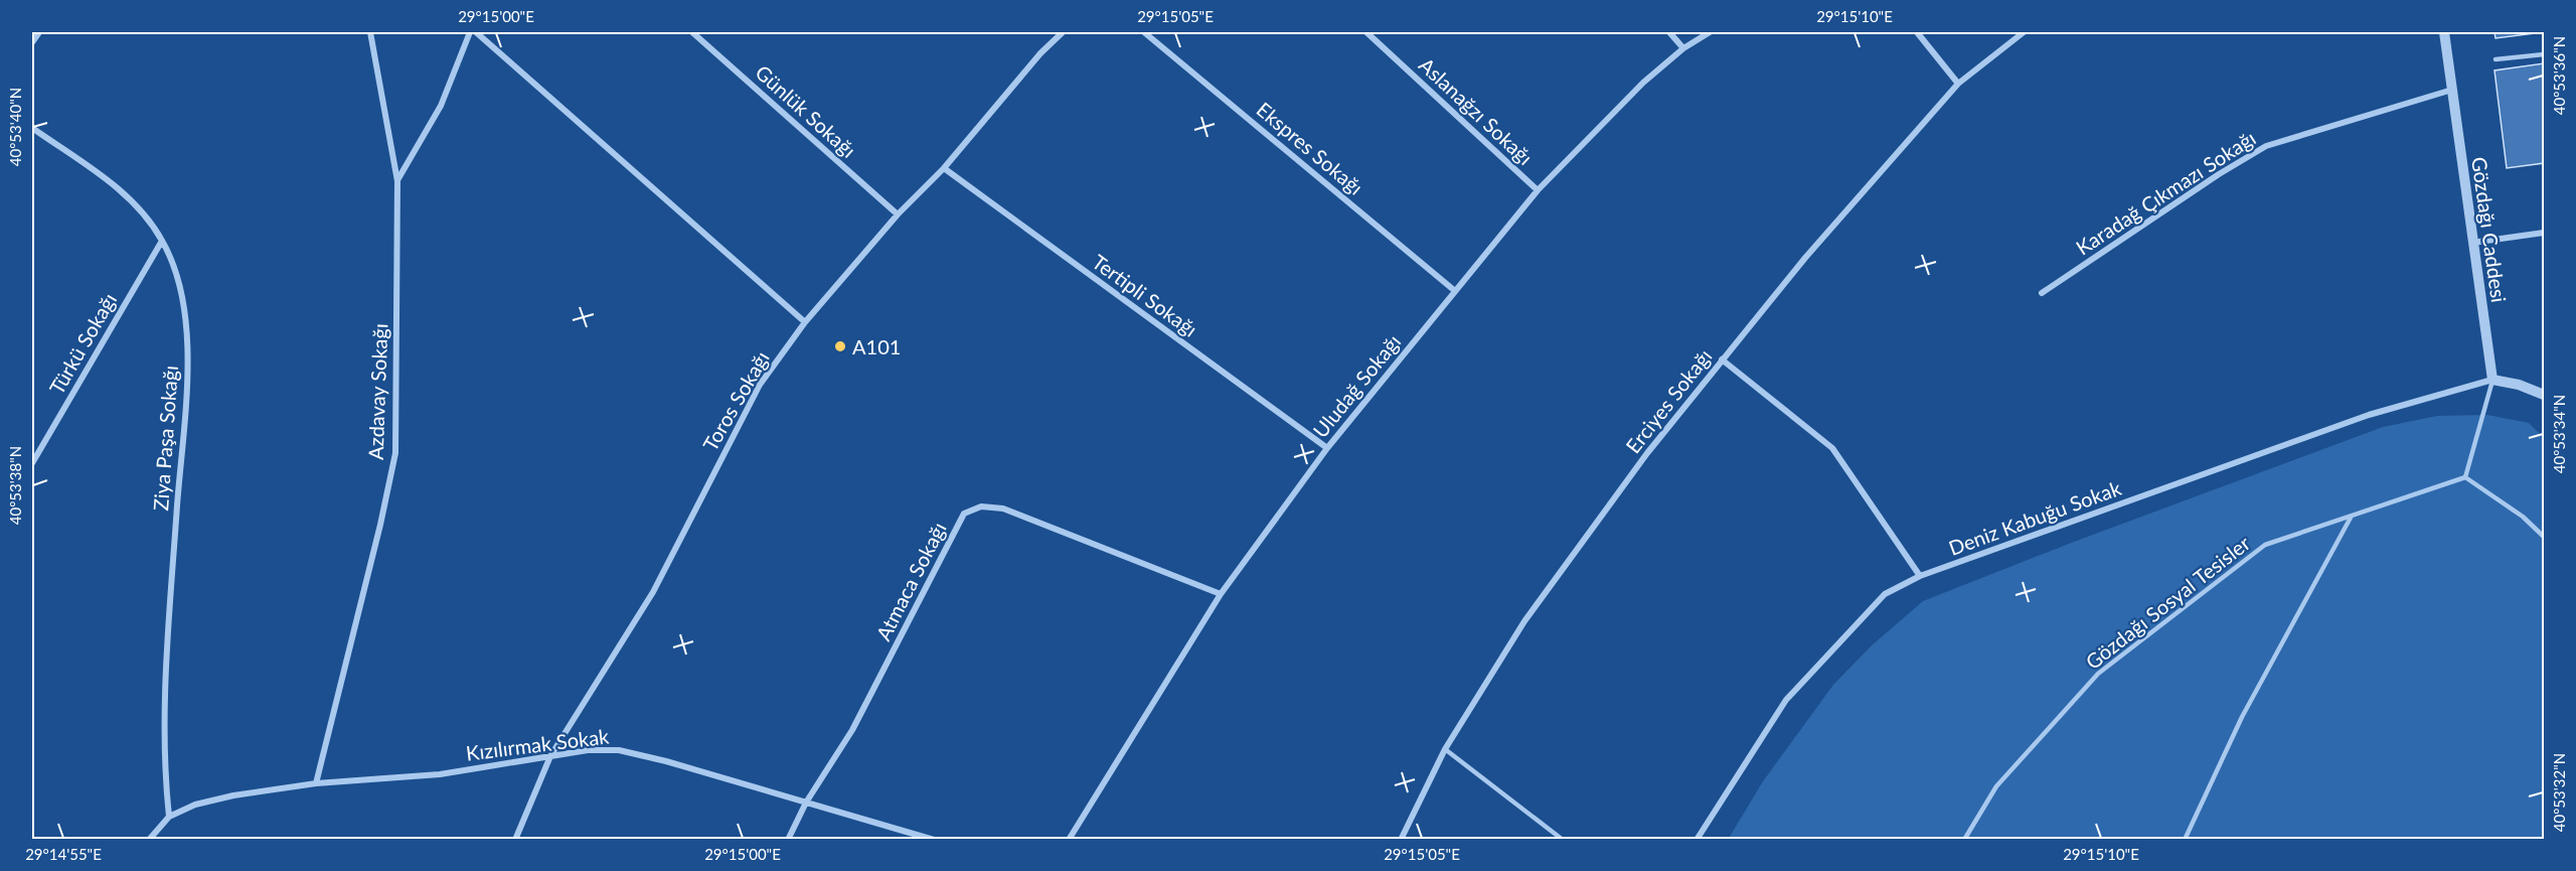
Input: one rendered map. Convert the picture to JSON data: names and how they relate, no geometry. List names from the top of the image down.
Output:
{
  "streets": {
    "street": [
      "Günlük Sokağı",
      "Aslanağzı Sokağı",
      "Ekspres Sokağı",
      "Karadağ Çıkmazı Sokağı",
      "Gözdağı Caddesi",
      "Tertipli Sokağı",
      "Türkü Sokağı",
      "Uludağ Sokağı",
      "Azdavay Sokağı",
      "Toros Sokağı",
      "Erciyes Sokağı",
      "Ziya Paşa Sokağı",
      "Deniz Kabuğu Sokak",
      "Atmaca Sokağı",
      "Kızılırmak Sokak"
    ],
    "lane": ["Gözdağı Sosyal Tesisler"]
  },
  "crossings": [
    ["Günlük Sokağı", "Toros Sokağı"],
    ["Aslanağzı Sokağı", "Uludağ Sokağı"],
    ["Ekspres Sokağı", "Uludağ Sokağı"],
    ["Karadağ Çıkmazı Sokağı", "Gözdağı Caddesi"],
    ["Gözdağı Caddesi", "Deniz Kabuğu Sokak"],
    ["Tertipli Sokağı", "Uludağ Sokağı"],
    ["Tertipli Sokağı", "Toros Sokağı"],
    ["Türkü Sokağı", "Ziya Paşa Sokağı"],
    ["Uludağ Sokağı", "Atmaca Sokağı"],
    ["Azdavay Sokağı", "Kızılırmak Sokak"],
    ["Toros Sokağı", "Kızılırmak Sokak"],
    ["Ziya Paşa Sokağı", "Kızılırmak Sokak"],
    ["Atmaca Sokağı", "Kızılırmak Sokak"]
  ],
  "places": ["A101"],
  "coordinates": [
    "29°15'00\"E",
    "29°15'05\"E",
    "29°15'10\"E",
    "40°53'36\"N",
    "40°53'40\"N",
    "40°53'34\"N",
    "40°53'38\"N",
    "40°53'32\"N",
    "29°14'55\"E"
  ]
}
